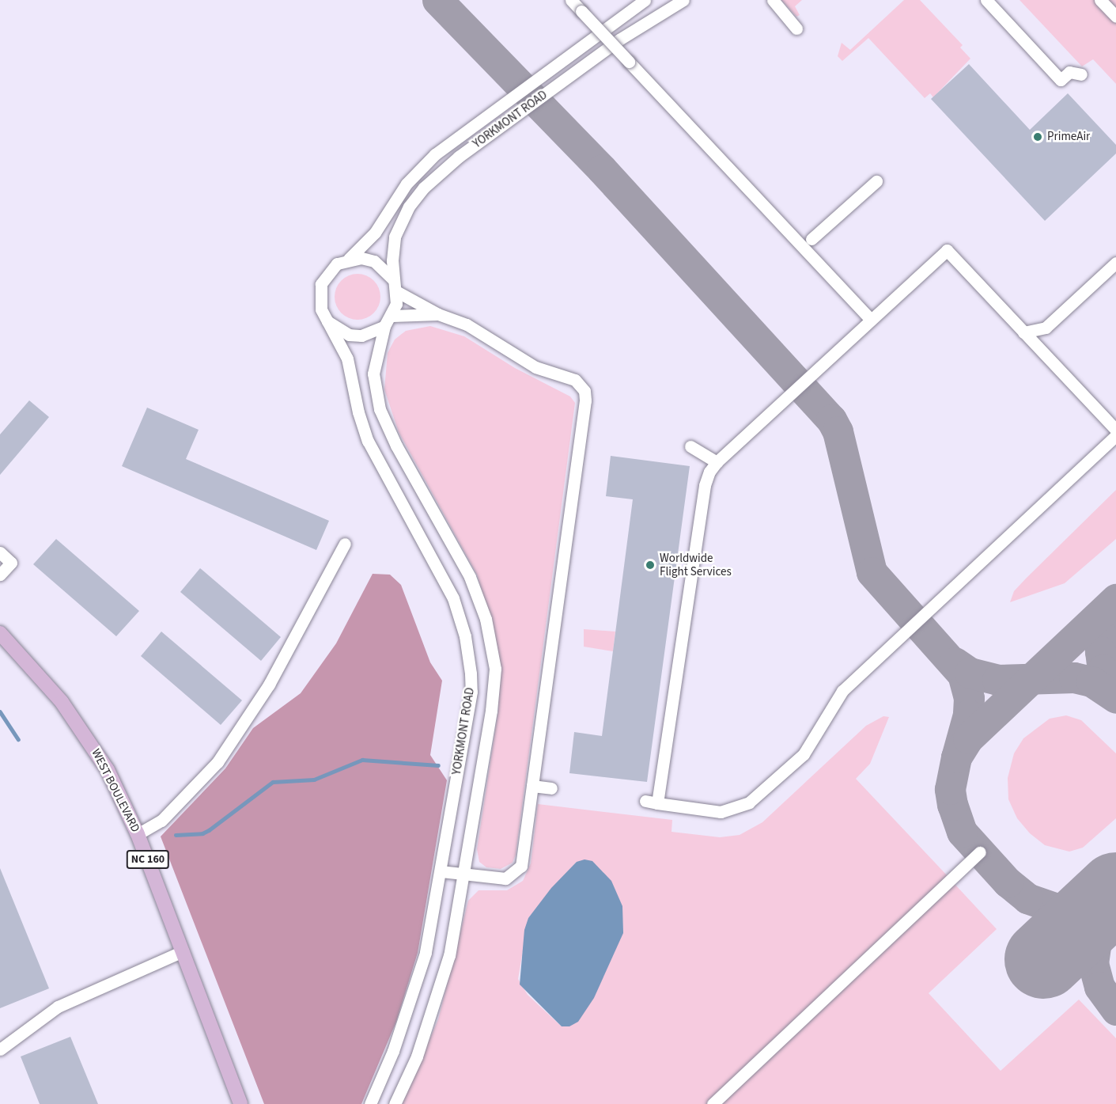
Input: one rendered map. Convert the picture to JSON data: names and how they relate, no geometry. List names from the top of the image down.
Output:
{
  "streets": {
    "main road": ["WEST BOULEVARD", "NC 160"],
    "street": ["YORKMONT ROAD"]
  },
  "places": ["PrimeAir", "Worldwide Flight Services"]
}
